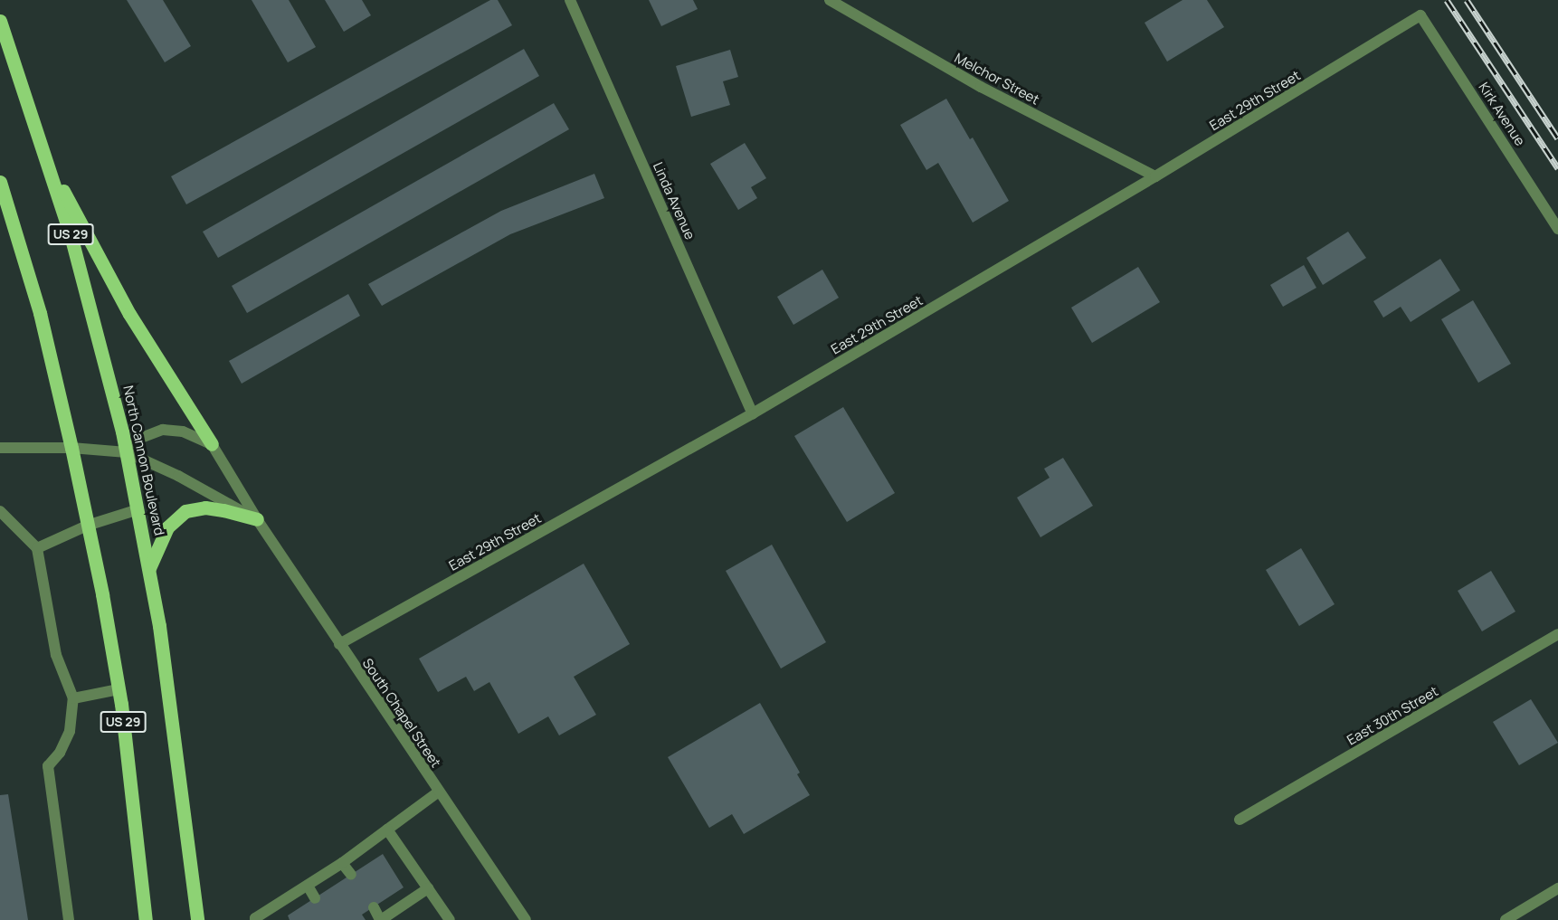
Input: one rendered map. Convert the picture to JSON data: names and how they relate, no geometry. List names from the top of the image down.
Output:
{
  "streets": {
    "main road": ["US 29", "North Cannon Boulevard"],
    "street": [
      "Melchor Street",
      "East 29th Street",
      "Kirk Avenue",
      "Linda Avenue",
      "South Chapel Street",
      "East 30th Street"
    ]
  },
  "crossings": [
    ["Melchor Street", "East 29th Street"],
    ["East 29th Street", "Kirk Avenue"],
    ["East 29th Street", "Linda Avenue"],
    ["East 29th Street", "South Chapel Street"],
    ["US 29", "South Chapel Street"],
    ["North Cannon Boulevard", "South Chapel Street"]
  ]
}
